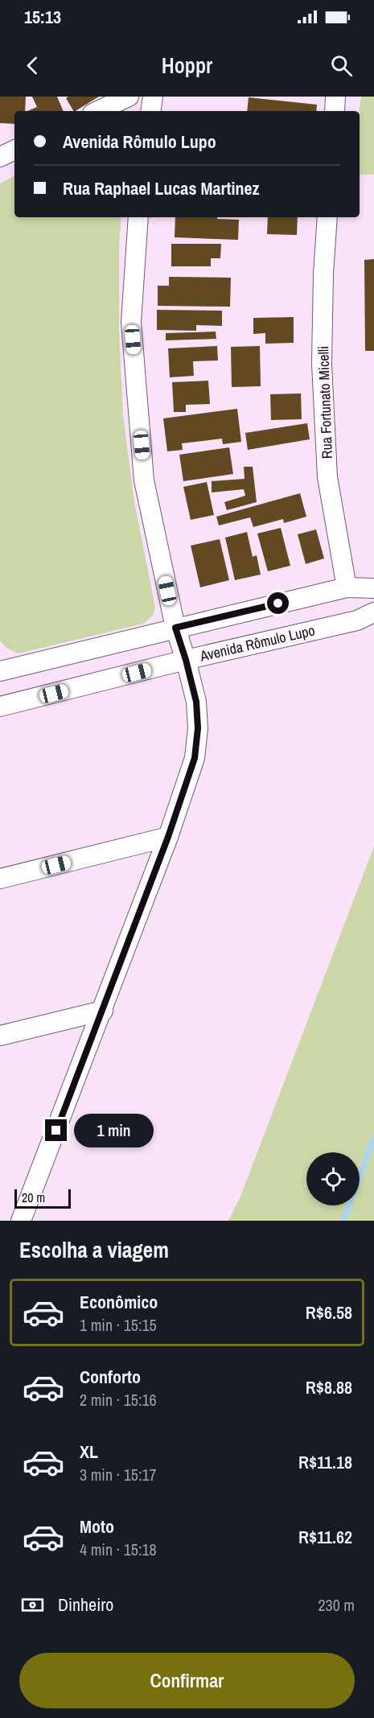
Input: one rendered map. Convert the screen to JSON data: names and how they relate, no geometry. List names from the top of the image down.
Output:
{
  "streets": {
    "street": ["Rua Fortunato Micelli", "Avenida Rômulo Lupo"]
  },
  "scale_bar": "20 m",
  "page": {
    "status": "15:13",
    "header": "Hoppr",
    "banner": ["Avenida Rômulo Lupo", "Rua Raphael Lucas Martinez"],
    "bubble": "1 min",
    "scale": "20 m",
    "heading": "Escolha a viagem",
    "list": [
      {
        "name": "Econômico",
        "note": "1 min · 15:15",
        "value": "R$6.58"
      },
      {
        "name": "Conforto",
        "note": "2 min · 15:16",
        "value": "R$8.88"
      },
      {
        "name": "XL",
        "note": "3 min · 15:17",
        "value": "R$11.18"
      },
      {
        "name": "Moto",
        "note": "4 min · 15:18",
        "value": "R$11.62"
      }
    ],
    "pay": ["Dinheiro", "230 m"],
    "buttons": "Confirmar"
  }
}
